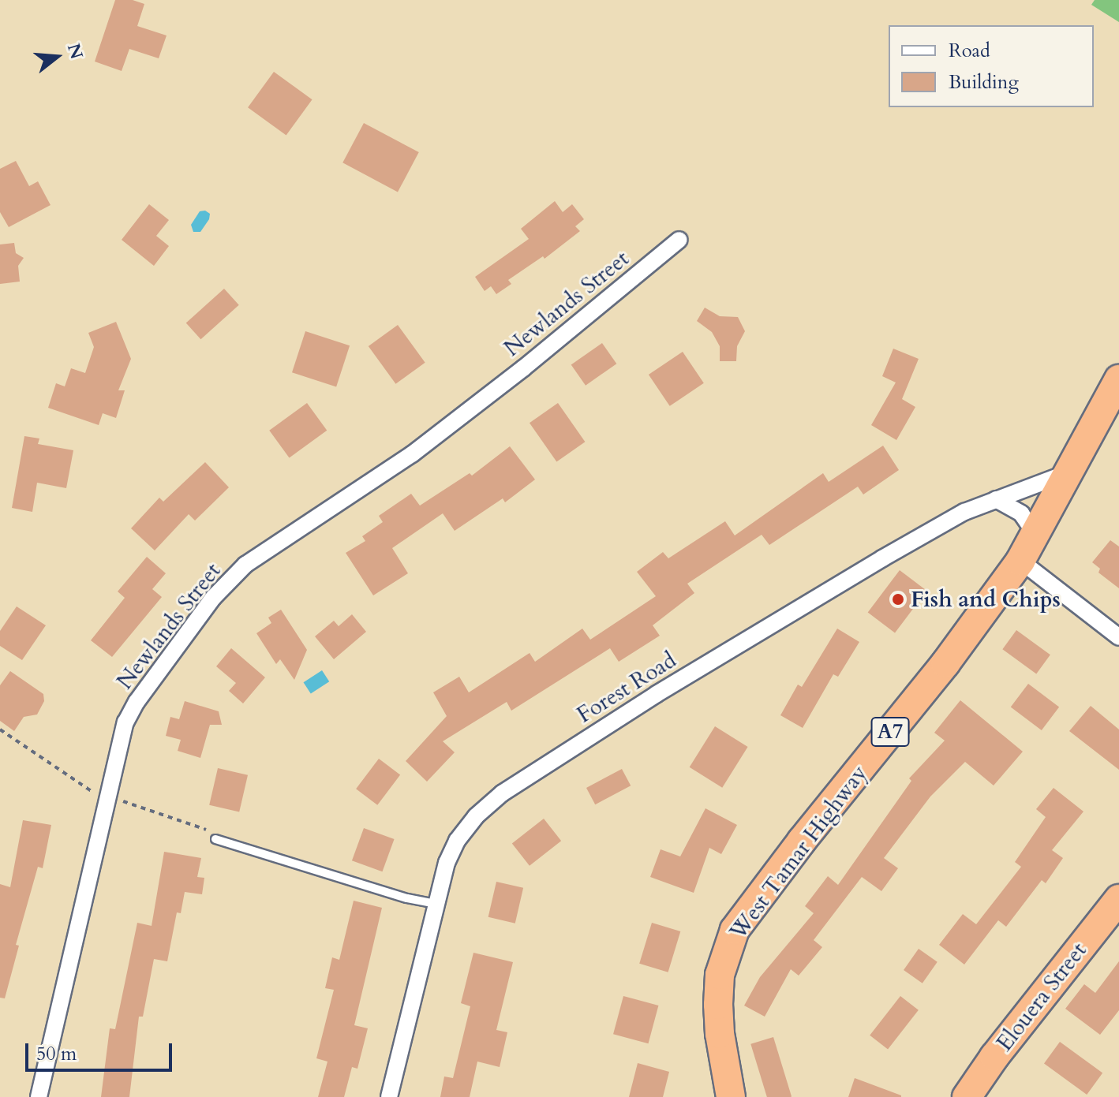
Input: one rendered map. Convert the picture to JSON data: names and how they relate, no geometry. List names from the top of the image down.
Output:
{
  "streets": {
    "highway": ["A7", "West Tamar Highway", "Elouera Street"],
    "street": ["Newlands Street", "Forest Road"]
  },
  "crossings": [
    ["Forest Road", "West Tamar Highway"]
  ],
  "places": ["Fish and Chips"],
  "legend": ["Road", "Building"],
  "scale_bar": "50 m",
  "north": "right"
}
